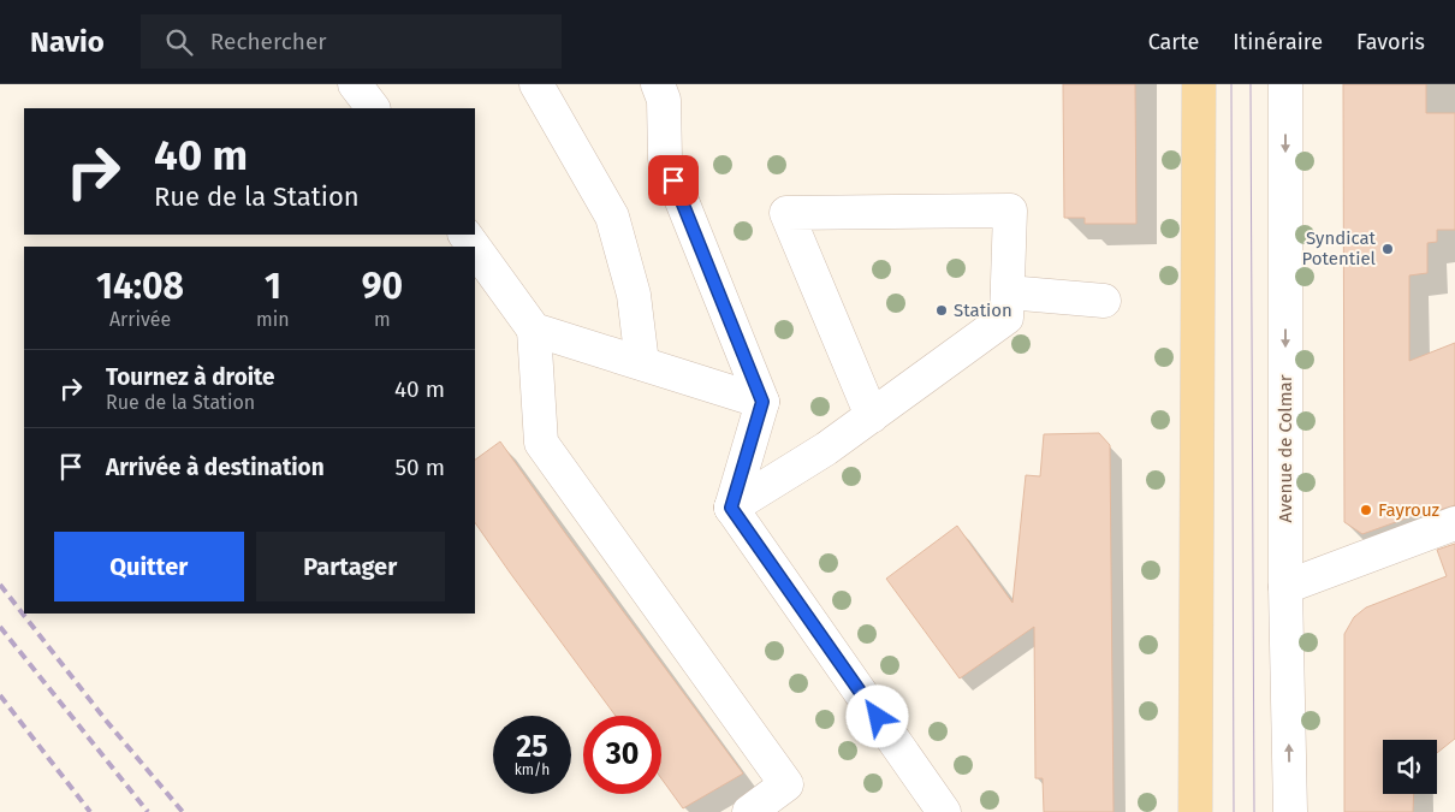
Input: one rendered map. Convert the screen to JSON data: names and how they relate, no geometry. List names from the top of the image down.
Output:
{
  "streets": {
    "street": ["Avenue de Colmar"]
  },
  "places": ["Syndicat Potentiel", "Station", "Fayrouz"],
  "page": {
    "header": "Navio",
    "search": "Rechercher",
    "nav": ["Carte", "Itinéraire", "Favoris"],
    "turn": ["40 m", "Rue de la Station"],
    "eta": [
      "14:08",
      "Arrivée",
      "1",
      "min",
      "90",
      "m"
    ],
    "list": [
      {
        "name": "Tournez à droite",
        "note": "Rue de la Station",
        "value": "40 m"
      },
      {
        "name": "Arrivée à destination",
        "value": "50 m"
      }
    ],
    "buttons": ["Quitter", "Partager"],
    "speed": "25 km/h",
    "limit": "30"
  }
}
